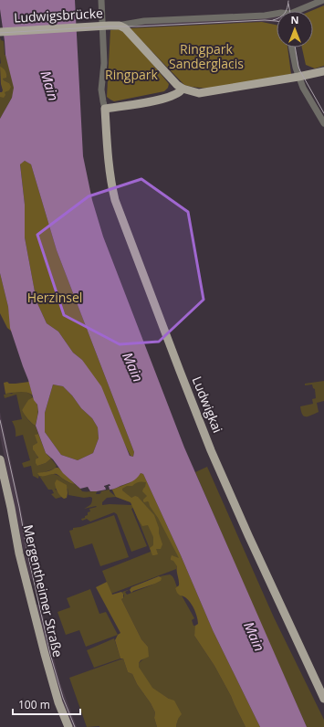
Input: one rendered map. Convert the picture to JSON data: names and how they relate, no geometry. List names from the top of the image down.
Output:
{
  "streets": {
    "main road": ["Ludwigsbrücke", "Ludwigkai", "Mergentheimer Straße"]
  },
  "water": ["Main"],
  "parks": ["Ringpark Sanderglacis", "Ringpark", "Herzinsel"],
  "scale_bar": "100 m",
  "north": "top"
}
